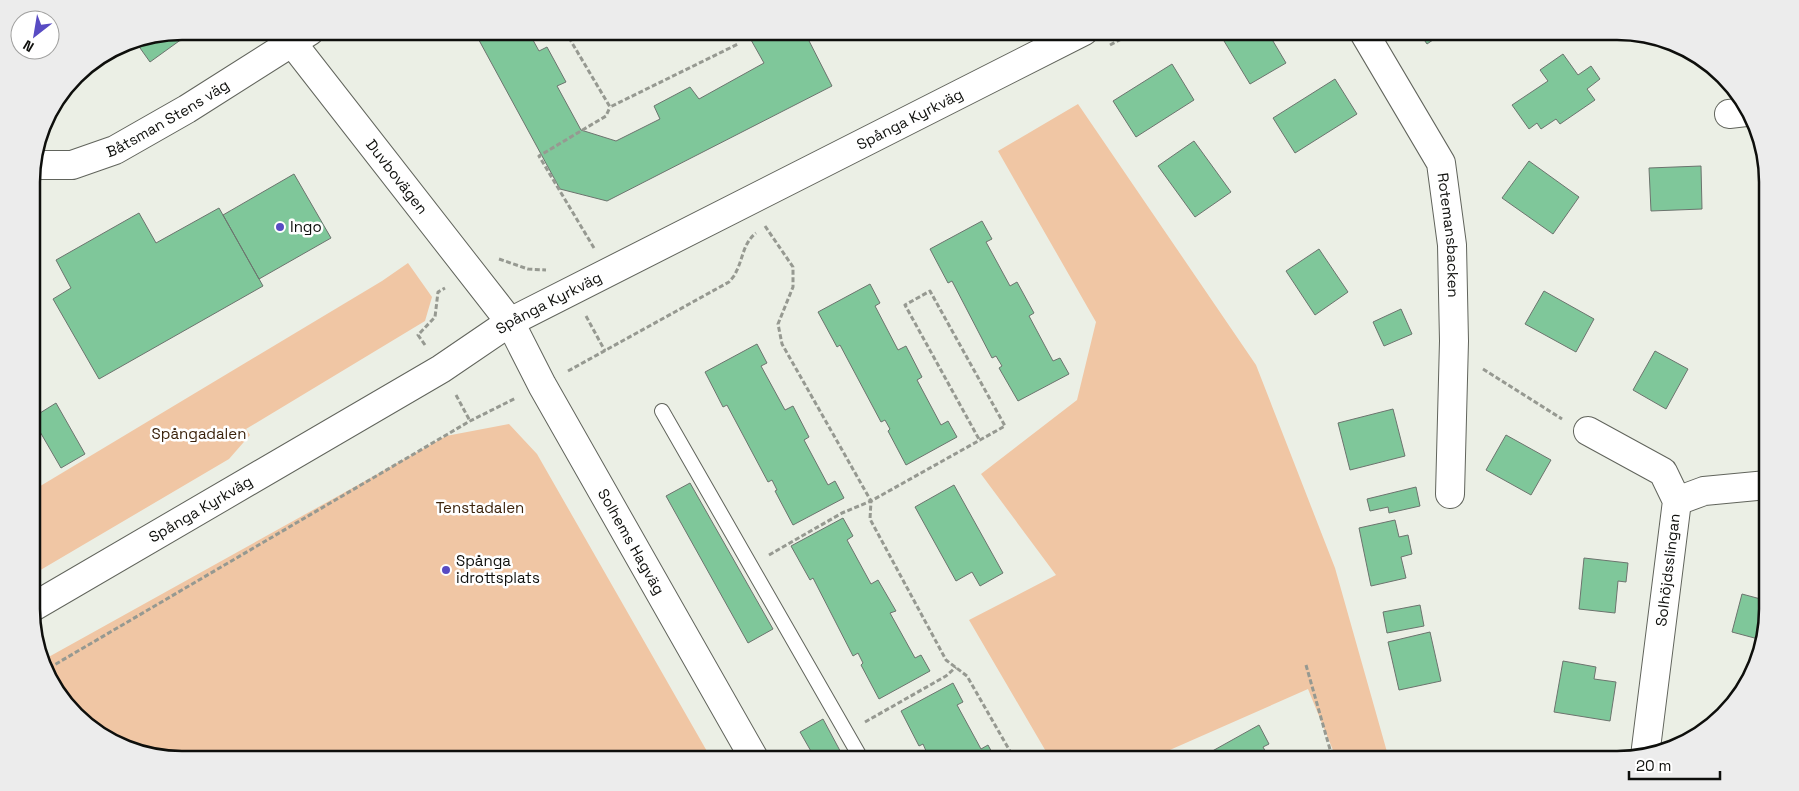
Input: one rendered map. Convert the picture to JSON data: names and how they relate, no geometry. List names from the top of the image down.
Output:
{
  "streets": {
    "street": [
      "Båtsman Stens väg",
      "Spånga Kyrkväg",
      "Duvbovägen",
      "Rotemansbacken",
      "Solhems Hagväg",
      "Solhöjdsslingan"
    ]
  },
  "crossings": [
    ["Spånga Kyrkväg", "Duvbovägen"],
    ["Spånga Kyrkväg", "Solhems Hagväg"],
    ["Duvbovägen", "Solhems Hagväg"]
  ],
  "parks": ["Spångadalen", "Tenstadalen"],
  "places": ["Ingo", "Spånga idrottsplats"],
  "scale_bar": "20 m",
  "north": "bottom left"
}
